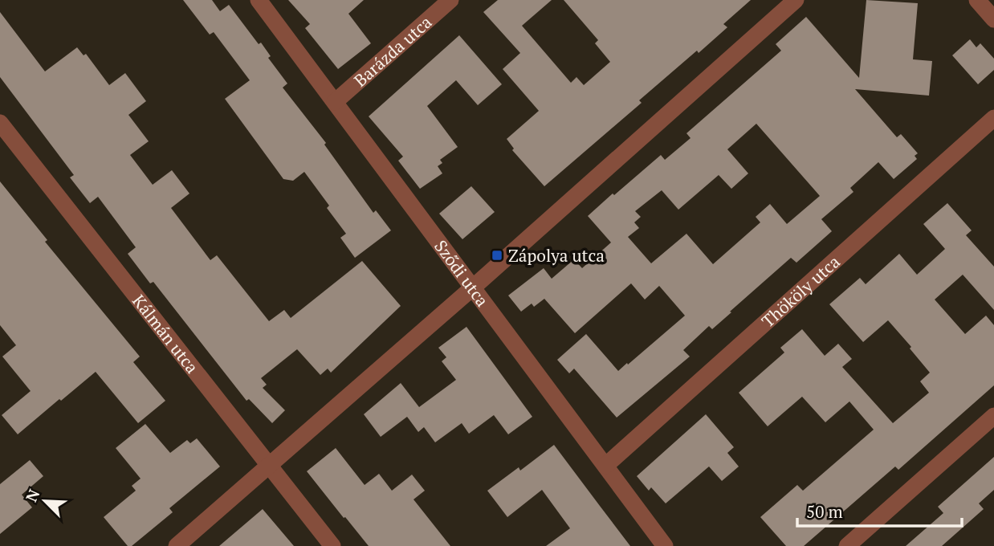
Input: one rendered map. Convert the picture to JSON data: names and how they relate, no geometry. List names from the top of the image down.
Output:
{
  "streets": {
    "street": [
      "Barázda utca",
      "Sződi utca",
      "Thököly utca",
      "Kálmán utca"
    ]
  },
  "crossings": [
    ["Barázda utca", "Sződi utca"],
    ["Sződi utca", "Thököly utca"]
  ],
  "places": {
    "transit": ["Zápolya utca"]
  },
  "scale_bar": "50 m",
  "north": "top left"
}
